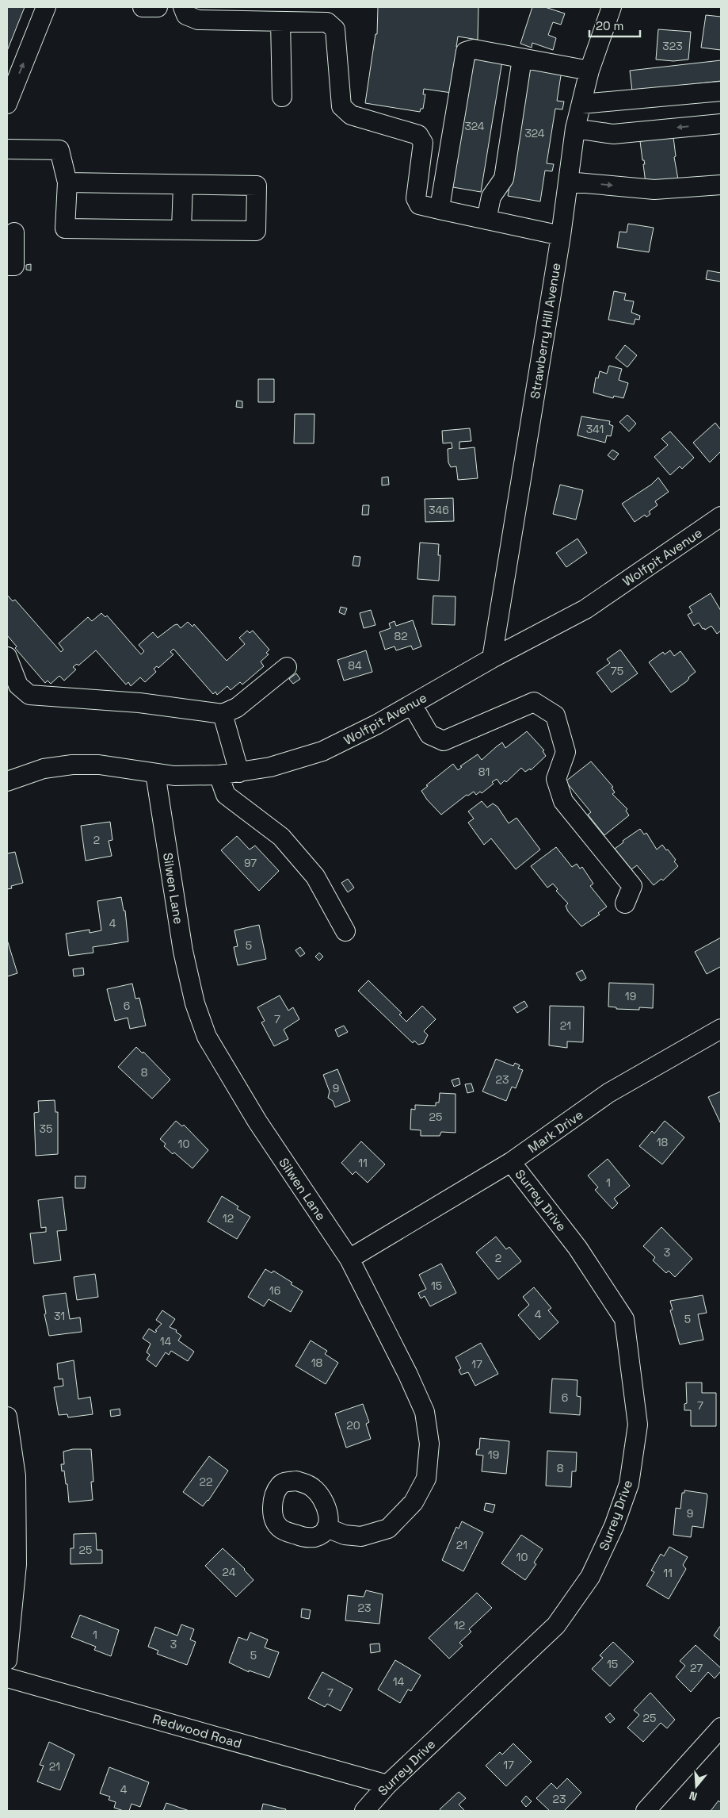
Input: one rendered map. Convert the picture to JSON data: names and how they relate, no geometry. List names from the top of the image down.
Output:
{
  "streets": {
    "street": [
      "Strawberry Hill Avenue",
      "Wolfpit Avenue",
      "Silwen Lane",
      "Mark Drive",
      "Surrey Drive",
      "Redwood Road"
    ]
  },
  "crossings": [
    ["Strawberry Hill Avenue", "Wolfpit Avenue"],
    ["Wolfpit Avenue", "Silwen Lane"],
    ["Silwen Lane", "Mark Drive"],
    ["Mark Drive", "Surrey Drive"],
    ["Surrey Drive", "Redwood Road"]
  ],
  "house_numbers": [
    "323",
    "324",
    "324",
    "341",
    "346",
    "82",
    "84",
    "75",
    "81",
    "2",
    "97",
    "4",
    "5",
    "19",
    "6",
    "7",
    "21",
    "8",
    "23",
    "9",
    "25",
    "35",
    "18",
    "10",
    "11",
    "1",
    "12",
    "3",
    "2",
    "15",
    "16",
    "4",
    "31",
    "5",
    "14",
    "18",
    "17",
    "6",
    "7",
    "20",
    "19",
    "8",
    "22",
    "9",
    "21",
    "25",
    "10",
    "24",
    "11",
    "23",
    "12",
    "1",
    "3",
    "5",
    "15",
    "27",
    "14",
    "7",
    "25",
    "17",
    "21",
    "4",
    "23"
  ],
  "scale_bar": "20 m",
  "north": "bottom"
}
